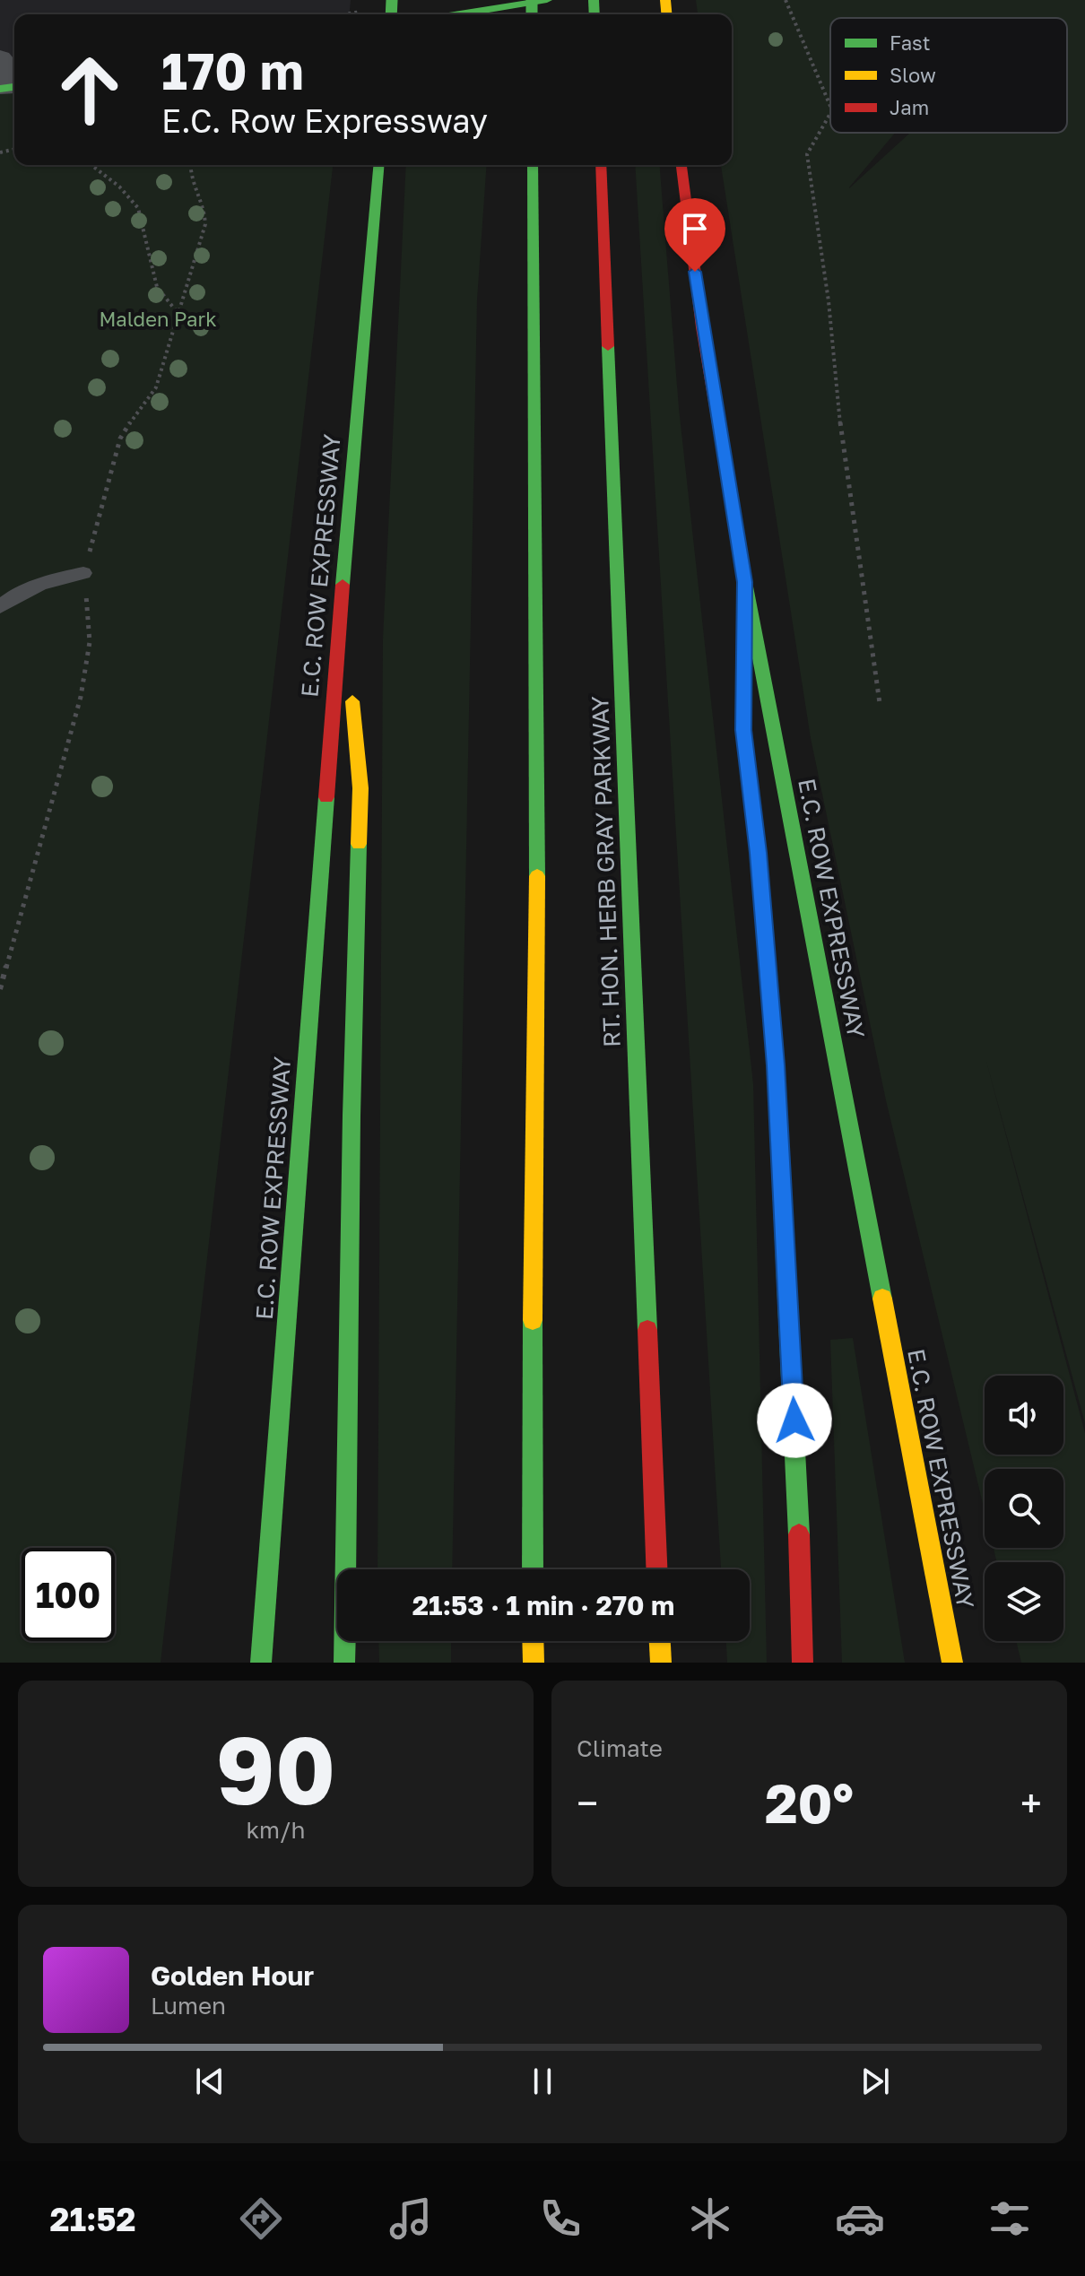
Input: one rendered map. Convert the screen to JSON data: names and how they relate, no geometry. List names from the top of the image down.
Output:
{
  "streets": {
    "main road": ["E.C. ROW EXPRESSWAY", "RT. HON. HERB GRAY PARKWAY"]
  },
  "parks": ["Malden Park"],
  "legend": ["Fast", "Slow", "Jam"],
  "page": {
    "turn": ["170 m", "E.C. Row Expressway"],
    "limit": "100",
    "trip": "21:53 · 1 min · 270 m",
    "tile": [
      ["90", "km/h"],
      "Climate"
    ],
    "heat": ["−", "20°", "+"],
    "song": ["Golden Hour", "Lumen"],
    "tabs": "21:52"
  }
}
